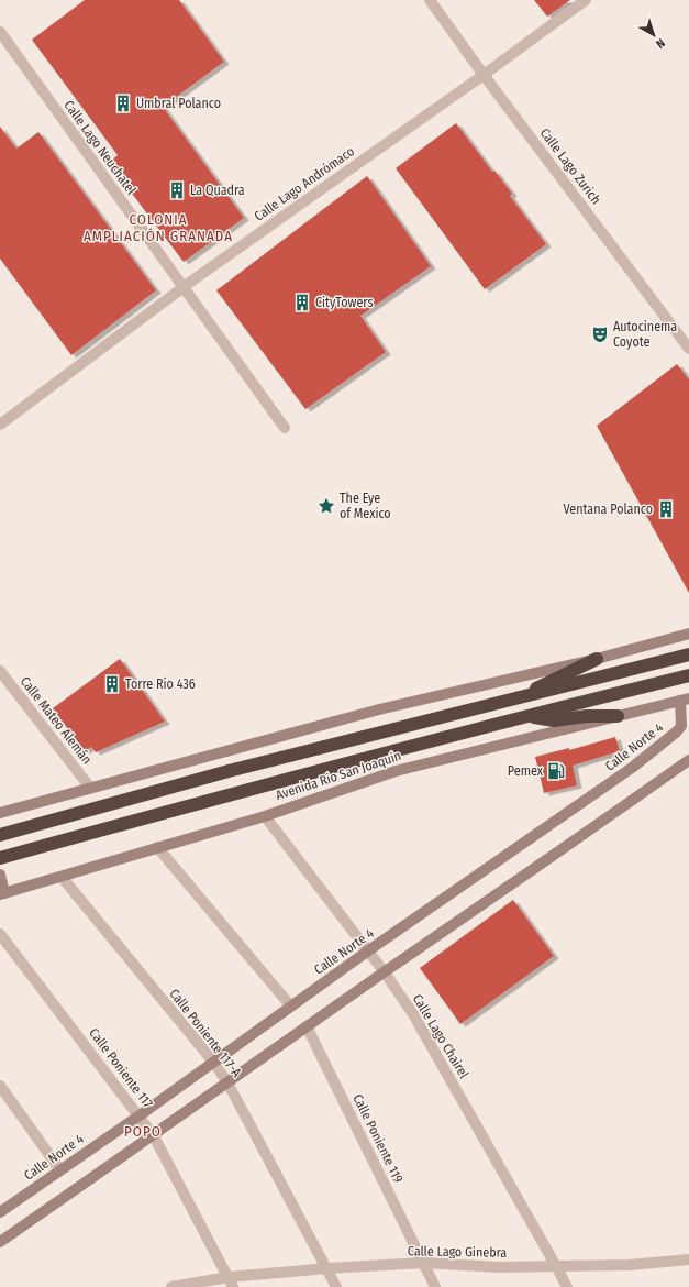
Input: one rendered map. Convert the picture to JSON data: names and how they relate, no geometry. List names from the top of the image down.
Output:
{
  "streets": {
    "highway": ["Avenida Río San Joaquín"],
    "street": [
      "Calle Lago Neuchatel",
      "Calle Lago Zurich",
      "Calle Lago Andrómaco",
      "Calle Mateo Alemán",
      "Calle Norte 4",
      "Calle Poniente 117-A",
      "Calle Lago Chairel",
      "Calle Poniente 117",
      "Calle Poniente 119",
      "Calle Lago Ginebra"
    ]
  },
  "crossings": [
    ["Calle Lago Neuchatel", "Calle Lago Andrómaco"],
    ["Calle Lago Zurich", "Calle Lago Andrómaco"],
    ["Calle Norte 4", "Avenida Río San Joaquín"],
    ["Calle Norte 4", "Calle Poniente 117-A"],
    ["Calle Norte 4", "Calle Lago Chairel"],
    ["Calle Norte 4", "Calle Poniente 117"],
    ["Avenida Río San Joaquín", "Calle Poniente 117-A"],
    ["Avenida Río San Joaquín", "Calle Lago Chairel"],
    ["Calle Poniente 117-A", "Calle Lago Ginebra"],
    ["Calle Lago Chairel", "Calle Lago Ginebra"],
    ["Calle Poniente 117", "Calle Lago Ginebra"],
    ["Calle Poniente 119", "Calle Lago Ginebra"]
  ],
  "districts": ["COLONIA AMPLIACIÓN GRANADA", "POPO"],
  "places": {
    "building": [
      "Umbral Polanco",
      "La Quadra",
      "CityTowers",
      "Ventana Polanco",
      "Torre Río 436"
    ],
    "theatre": ["Autocinema Coyote"],
    "place": ["The Eye of Mexico"],
    "fuel station": ["Pemex"]
  },
  "north": "bottom right"
}
